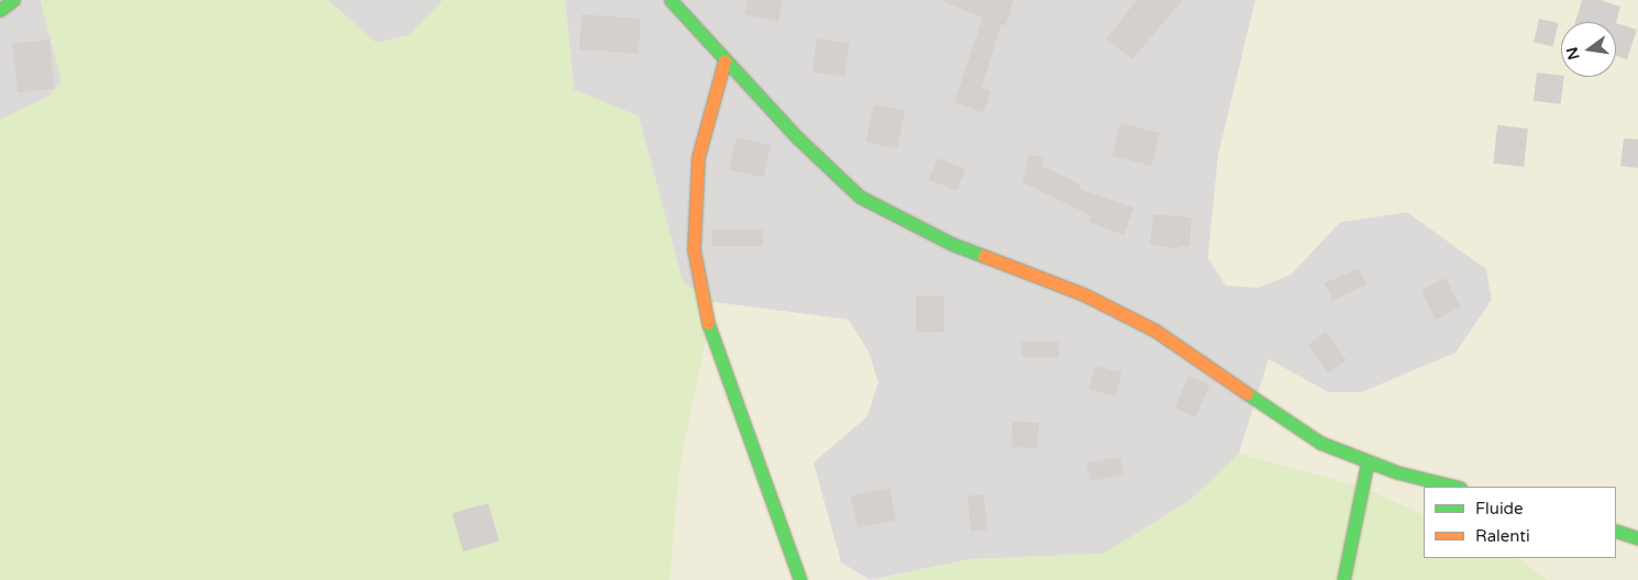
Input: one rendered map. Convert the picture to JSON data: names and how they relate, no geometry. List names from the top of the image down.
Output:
{
  "legend": ["Fluide", "Ralenti"],
  "north": "left"
}
